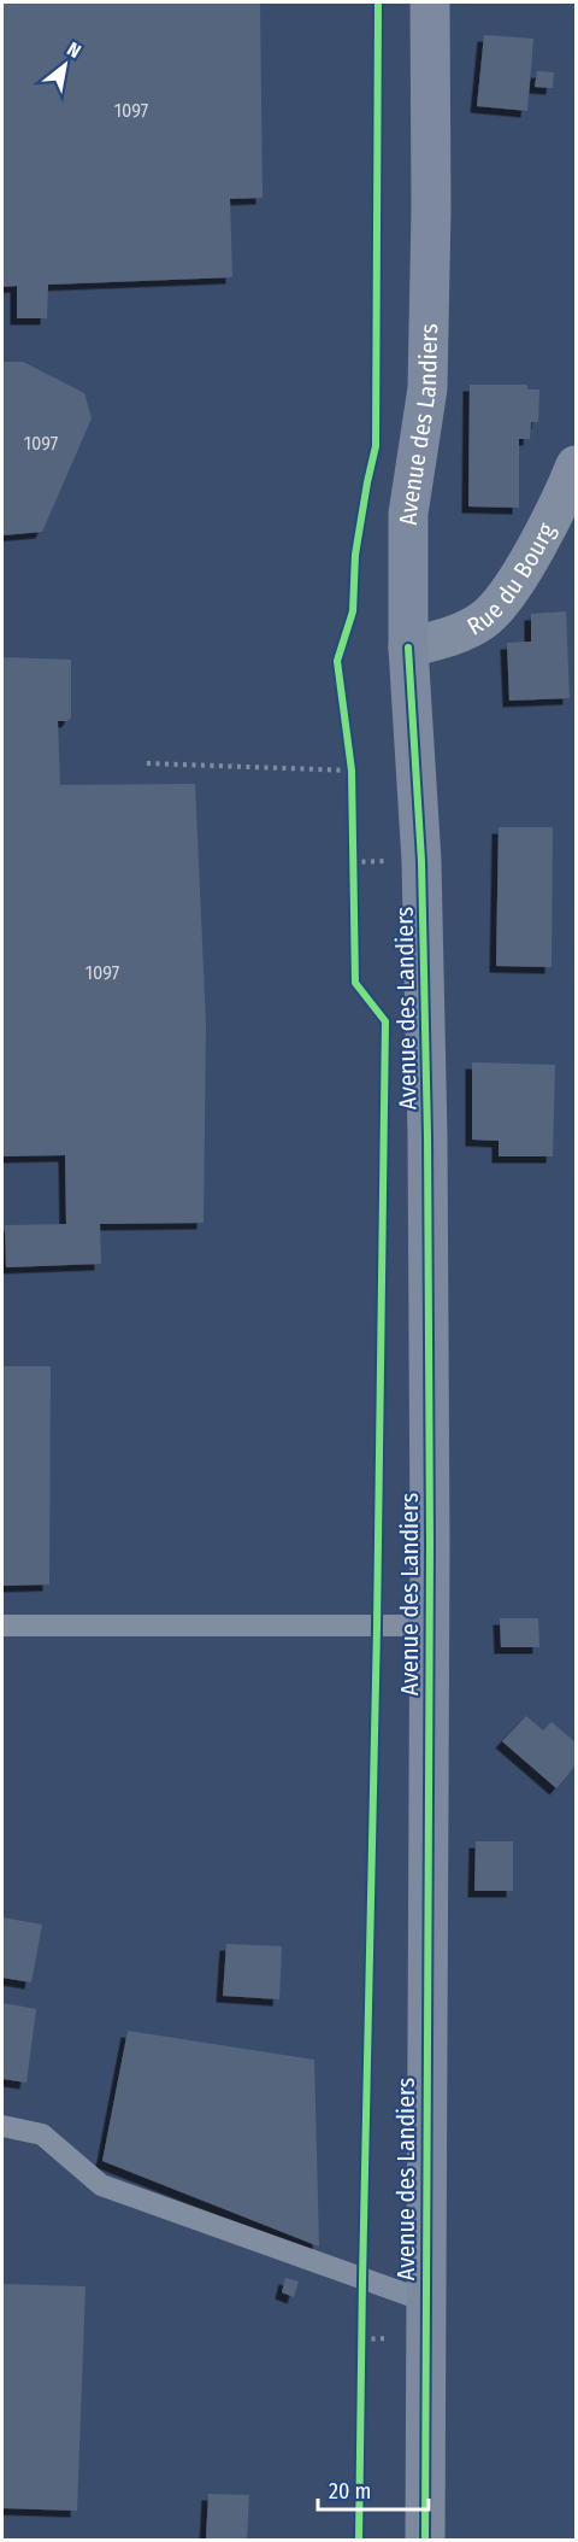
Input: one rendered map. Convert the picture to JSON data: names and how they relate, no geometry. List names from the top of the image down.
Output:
{
  "streets": {
    "main road": ["Avenue des Landiers"],
    "street": ["Rue du Bourg"]
  },
  "crossings": [
    ["Avenue des Landiers", "Rue du Bourg"]
  ],
  "house_numbers": ["1097", "1097", "1097"],
  "scale_bar": "20 m",
  "north": "top right"
}
